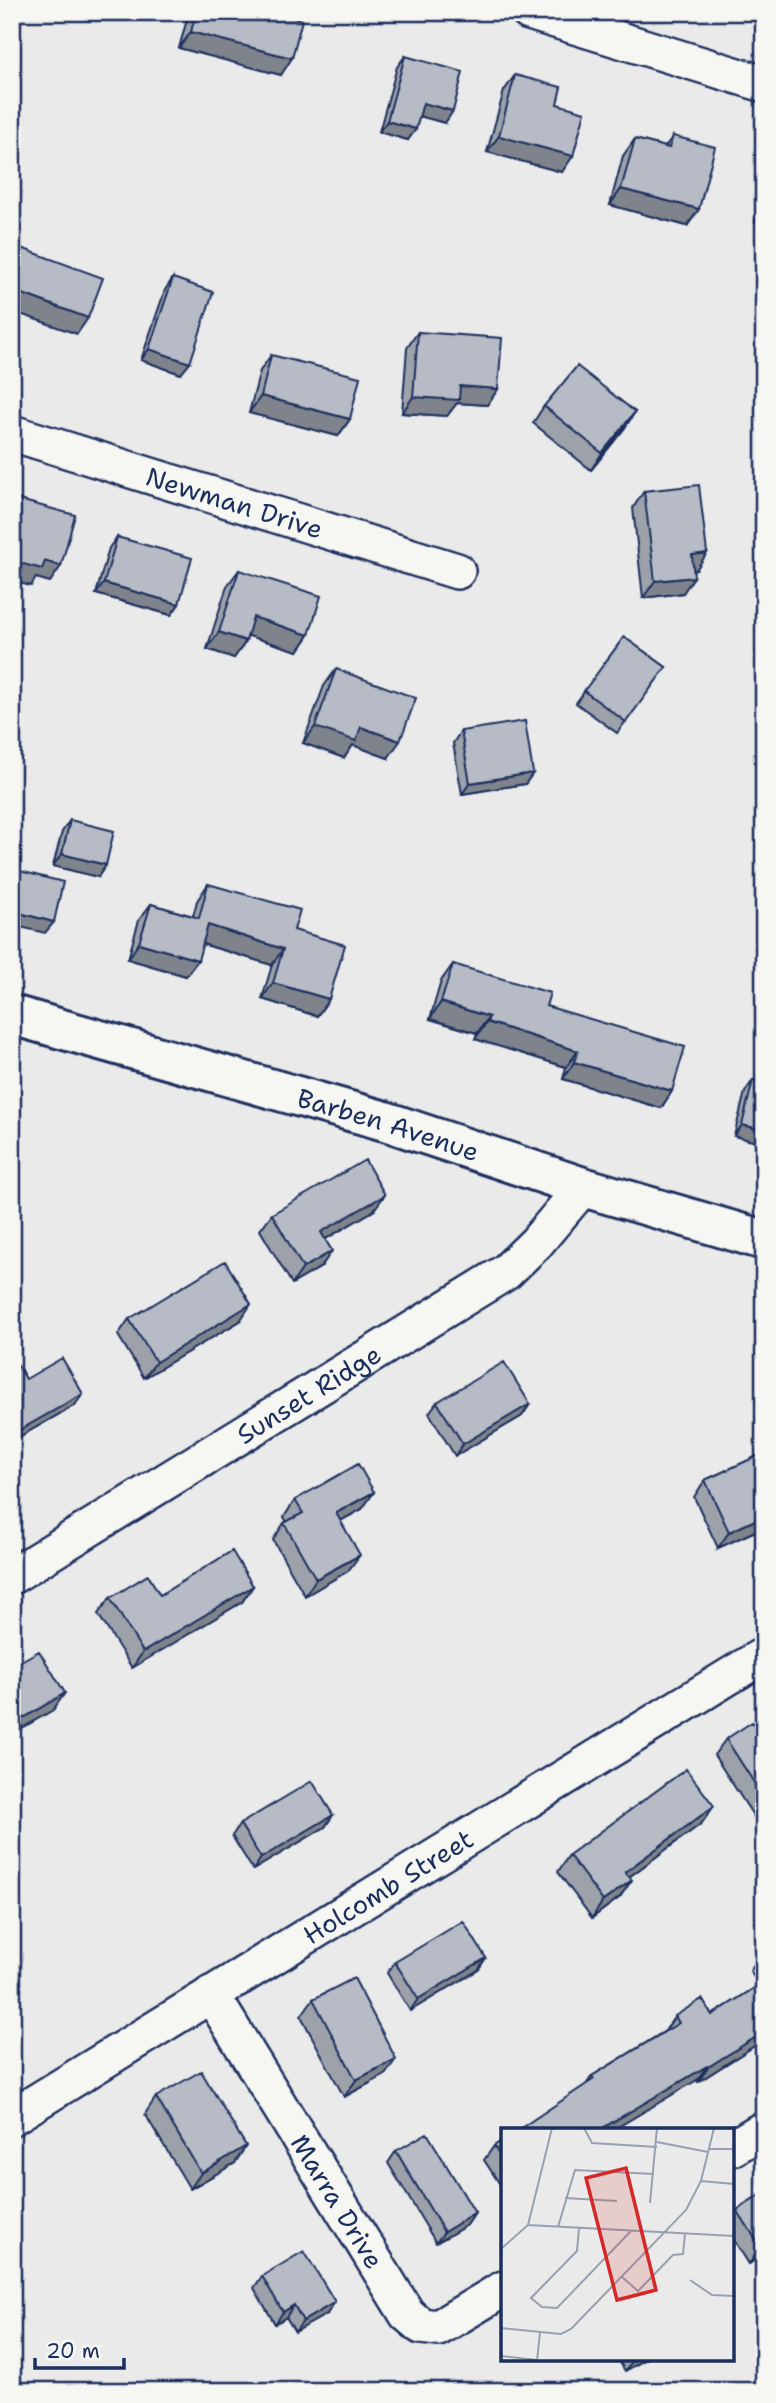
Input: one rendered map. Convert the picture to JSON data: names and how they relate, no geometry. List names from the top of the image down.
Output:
{
  "streets": {
    "street": [
      "Newman Drive",
      "Barben Avenue",
      "Sunset Ridge",
      "Holcomb Street",
      "Marra Drive"
    ]
  },
  "crossings": [
    ["Barben Avenue", "Sunset Ridge"],
    ["Holcomb Street", "Marra Drive"]
  ],
  "scale_bar": "20 m"
}
